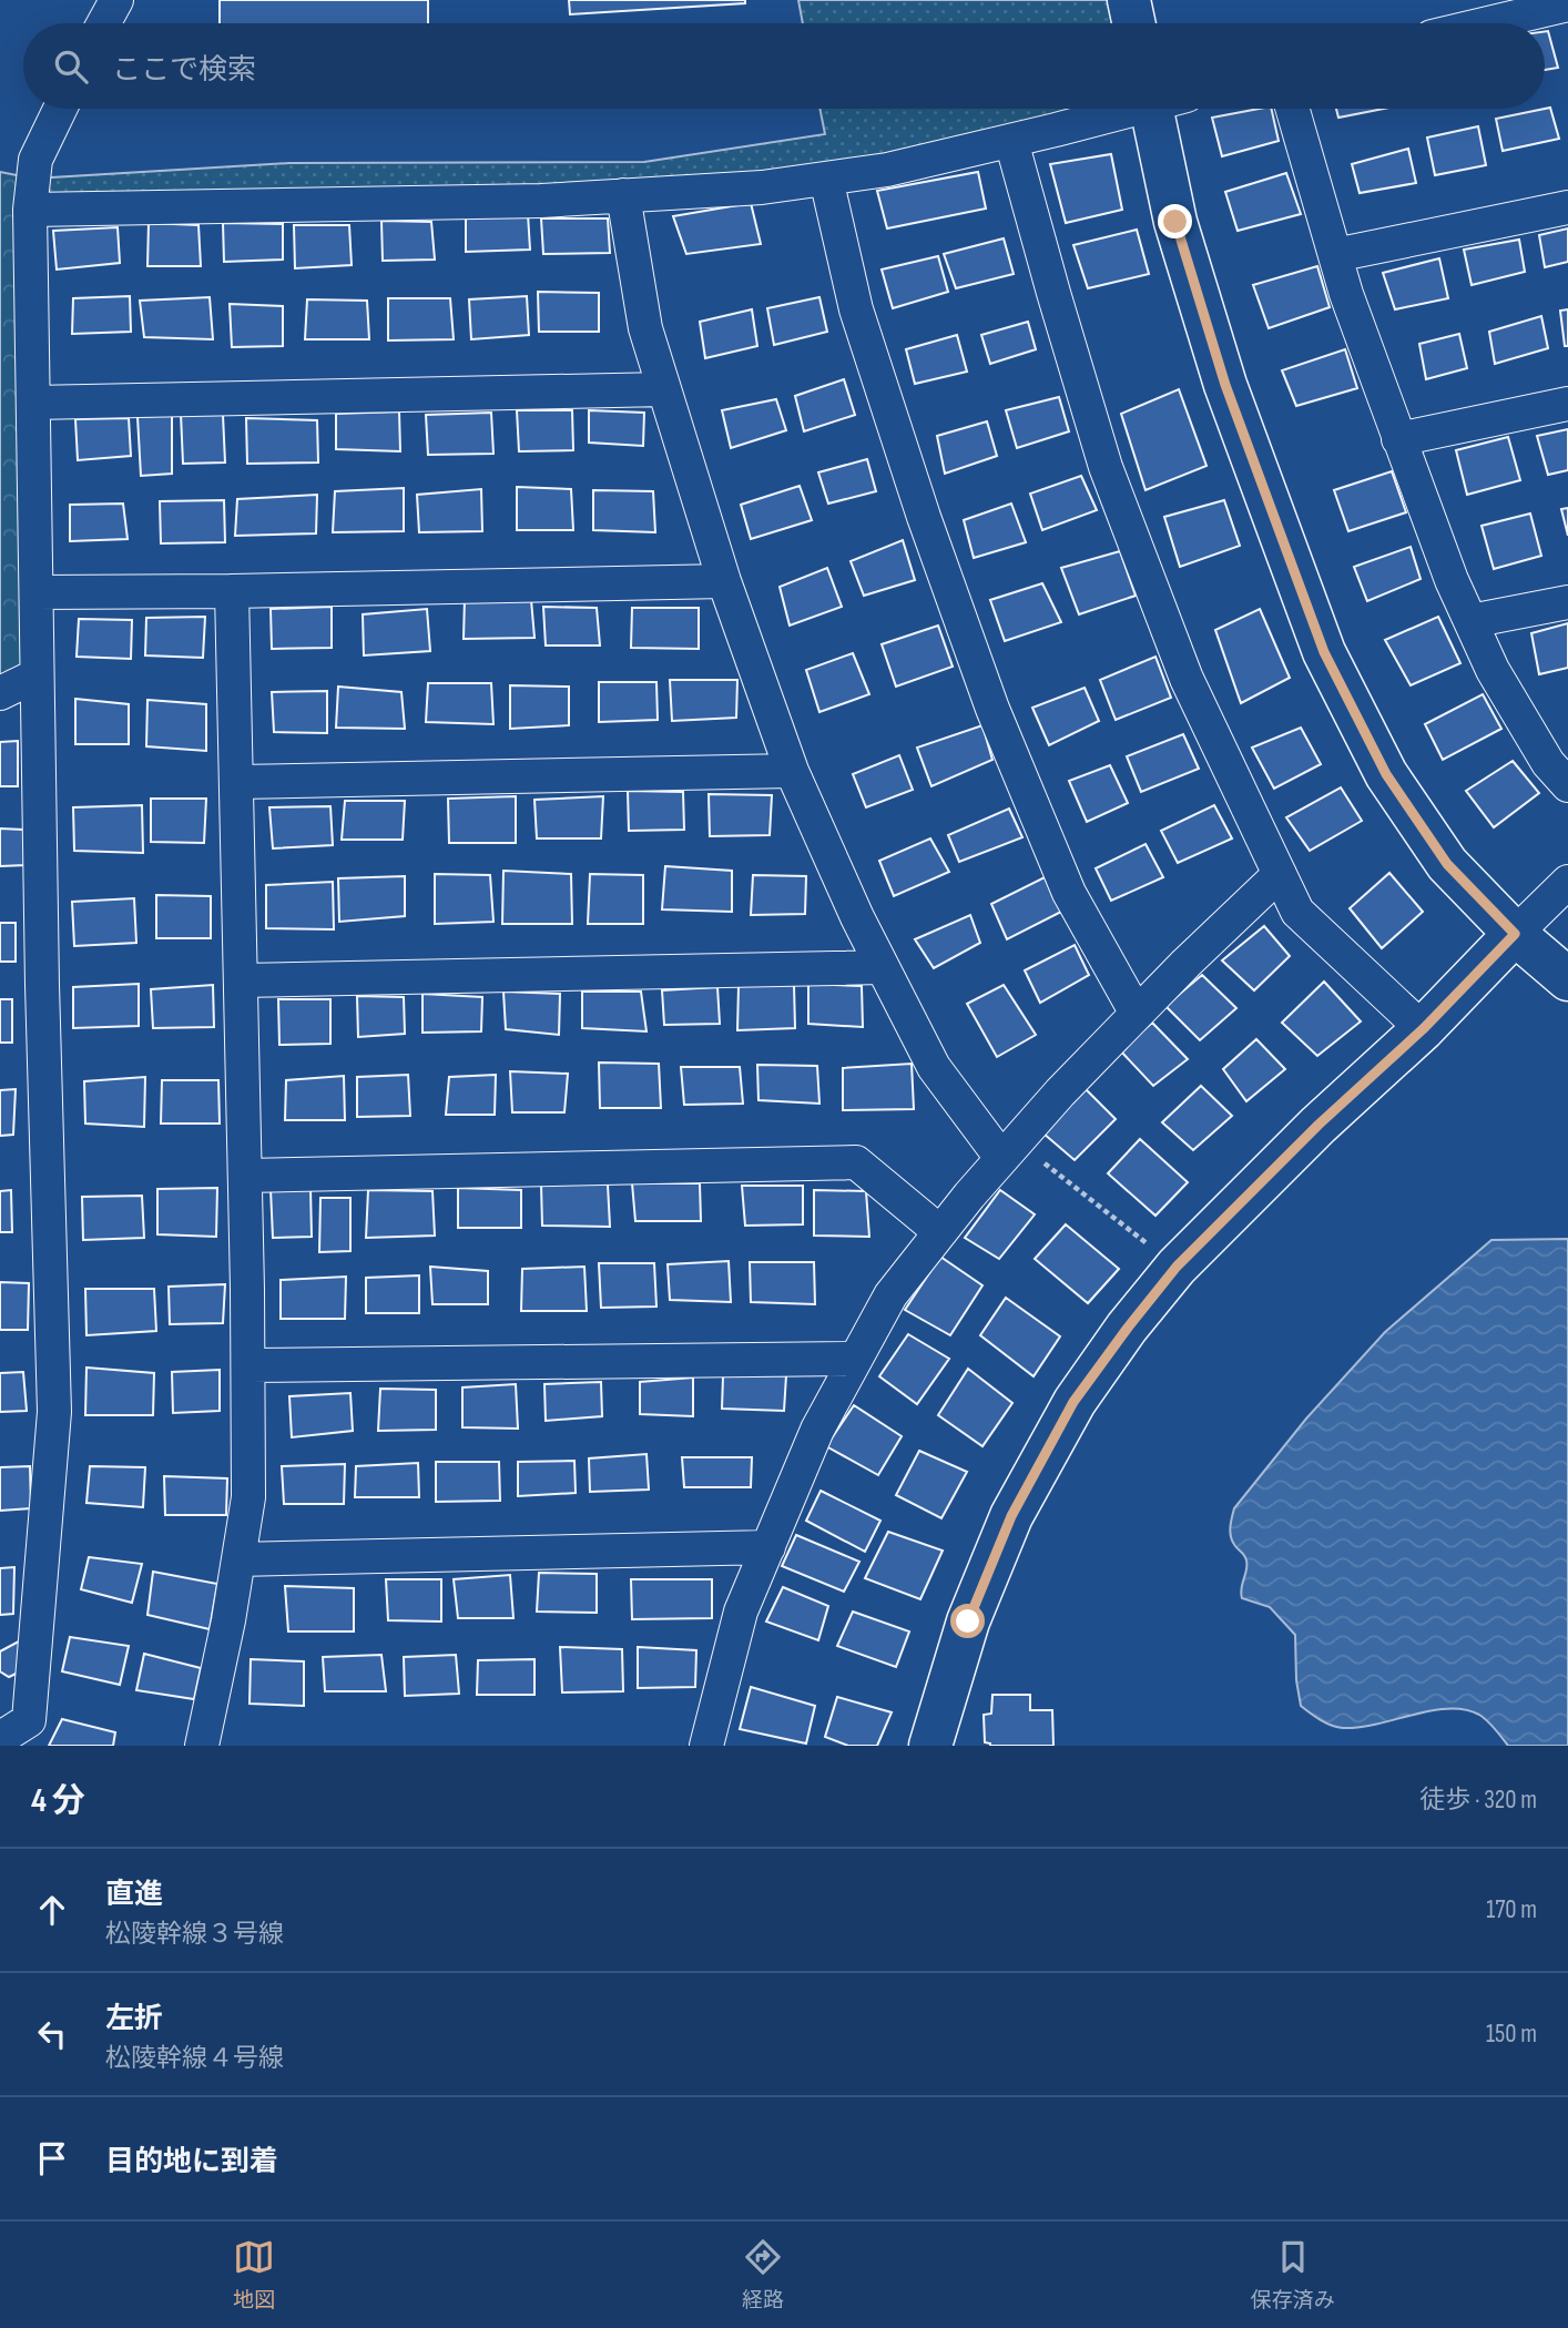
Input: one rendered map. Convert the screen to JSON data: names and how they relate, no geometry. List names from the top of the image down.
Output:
{
  "page": {
    "search": "ここで検索",
    "heading": ["4 分", "徒歩 · 320 m"],
    "list": [
      ["直進", "松陵幹線３号線", "170 m"],
      ["左折", "松陵幹線４号線", "150 m"],
      "目的地に到着"
    ],
    "nav": ["地図", "経路", "保存済み"]
  }
}
